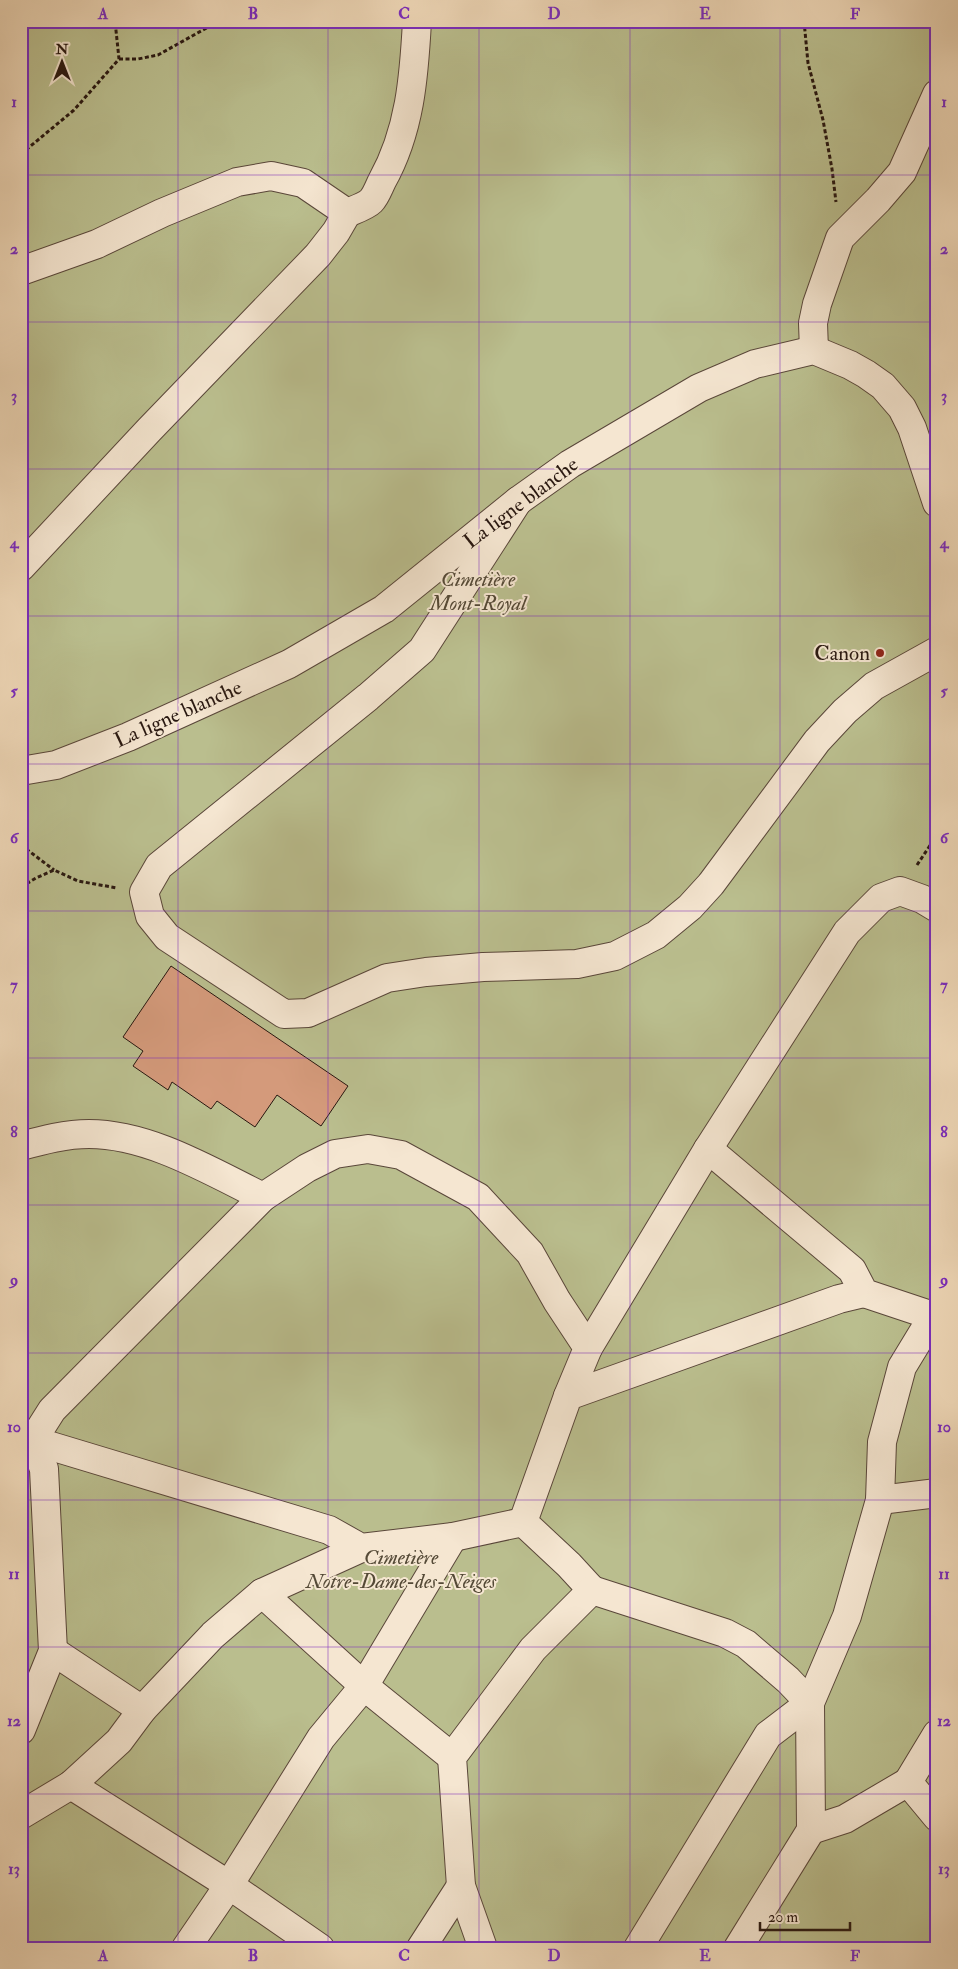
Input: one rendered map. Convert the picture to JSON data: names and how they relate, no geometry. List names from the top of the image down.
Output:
{
  "streets": {
    "lane": ["La ligne blanche"]
  },
  "parks": ["Cimetière Mont-Royal", "Cimetière Notre-Dame-des-Neiges"],
  "places": ["Canon"],
  "scale_bar": "20 m",
  "north": "top",
  "grid": {
    "columns": [
      "A",
      "B",
      "C",
      "D",
      "E",
      "F"
    ],
    "rows": [
      "1",
      "2",
      "3",
      "4",
      "5",
      "6",
      "7",
      "8",
      "9",
      "10",
      "11",
      "12",
      "13"
    ]
  }
}
